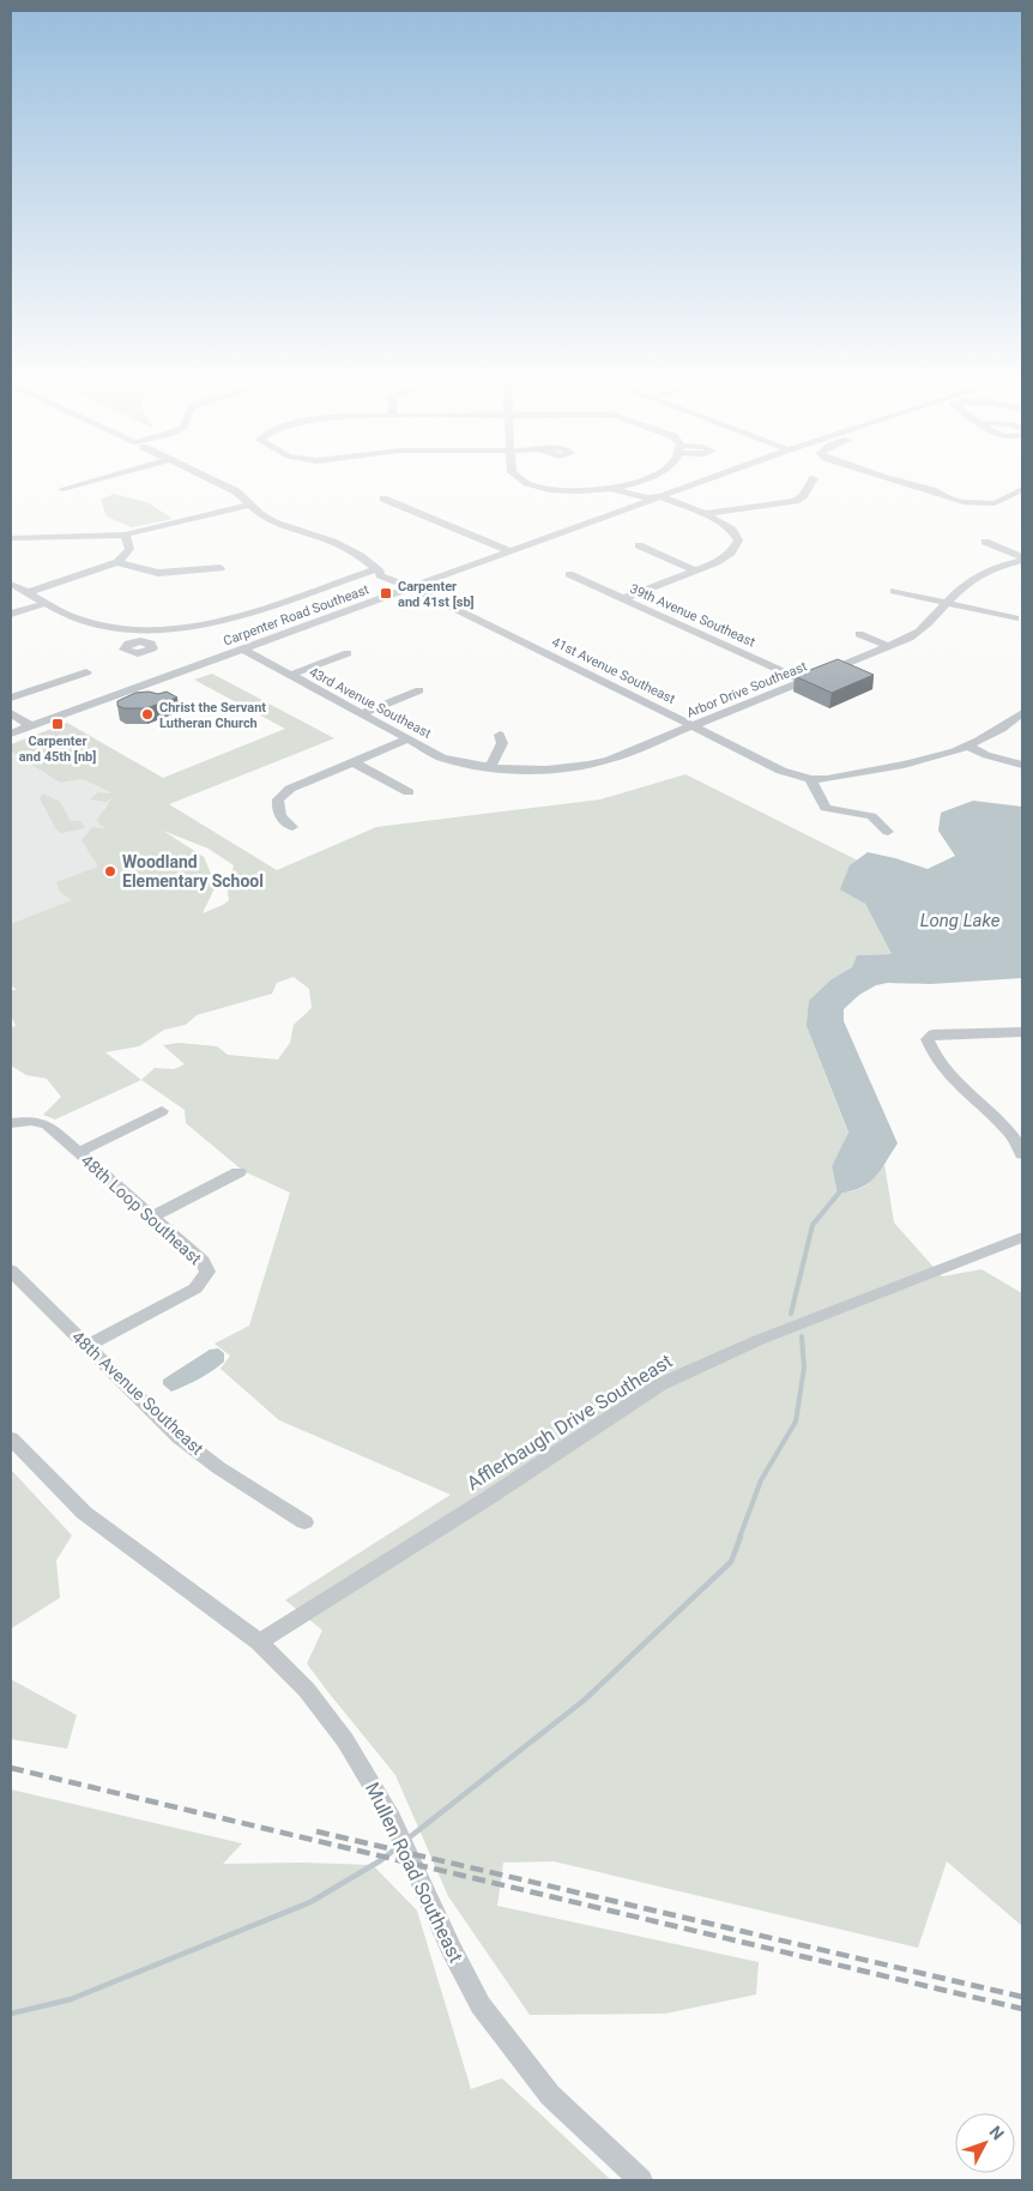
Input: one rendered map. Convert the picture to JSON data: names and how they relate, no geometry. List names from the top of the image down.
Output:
{
  "streets": {
    "street": [
      "Carpenter Road Southeast",
      "39th Avenue Southeast",
      "41st Avenue Southeast",
      "Arbor Drive Southeast",
      "43rd Avenue Southeast",
      "48th Loop Southeast",
      "48th Avenue Southeast",
      "Afflerbaugh Drive Southeast",
      "Mullen Road Southeast"
    ]
  },
  "crossings": [
    ["Carpenter Road Southeast", "41st Avenue Southeast"],
    ["Carpenter Road Southeast", "43rd Avenue Southeast"],
    ["39th Avenue Southeast", "Arbor Drive Southeast"],
    ["41st Avenue Southeast", "Arbor Drive Southeast"],
    ["Arbor Drive Southeast", "43rd Avenue Southeast"],
    ["48th Loop Southeast", "48th Avenue Southeast"],
    ["Afflerbaugh Drive Southeast", "Mullen Road Southeast"]
  ],
  "water": ["Long Lake"],
  "places": {
    "transit": ["Carpenter and 41st [sb]", "Carpenter and 45th [nb]"],
    "other": ["Christ the Servant Lutheran Church", "Woodland Elementary School"]
  },
  "north": "top right"
}
